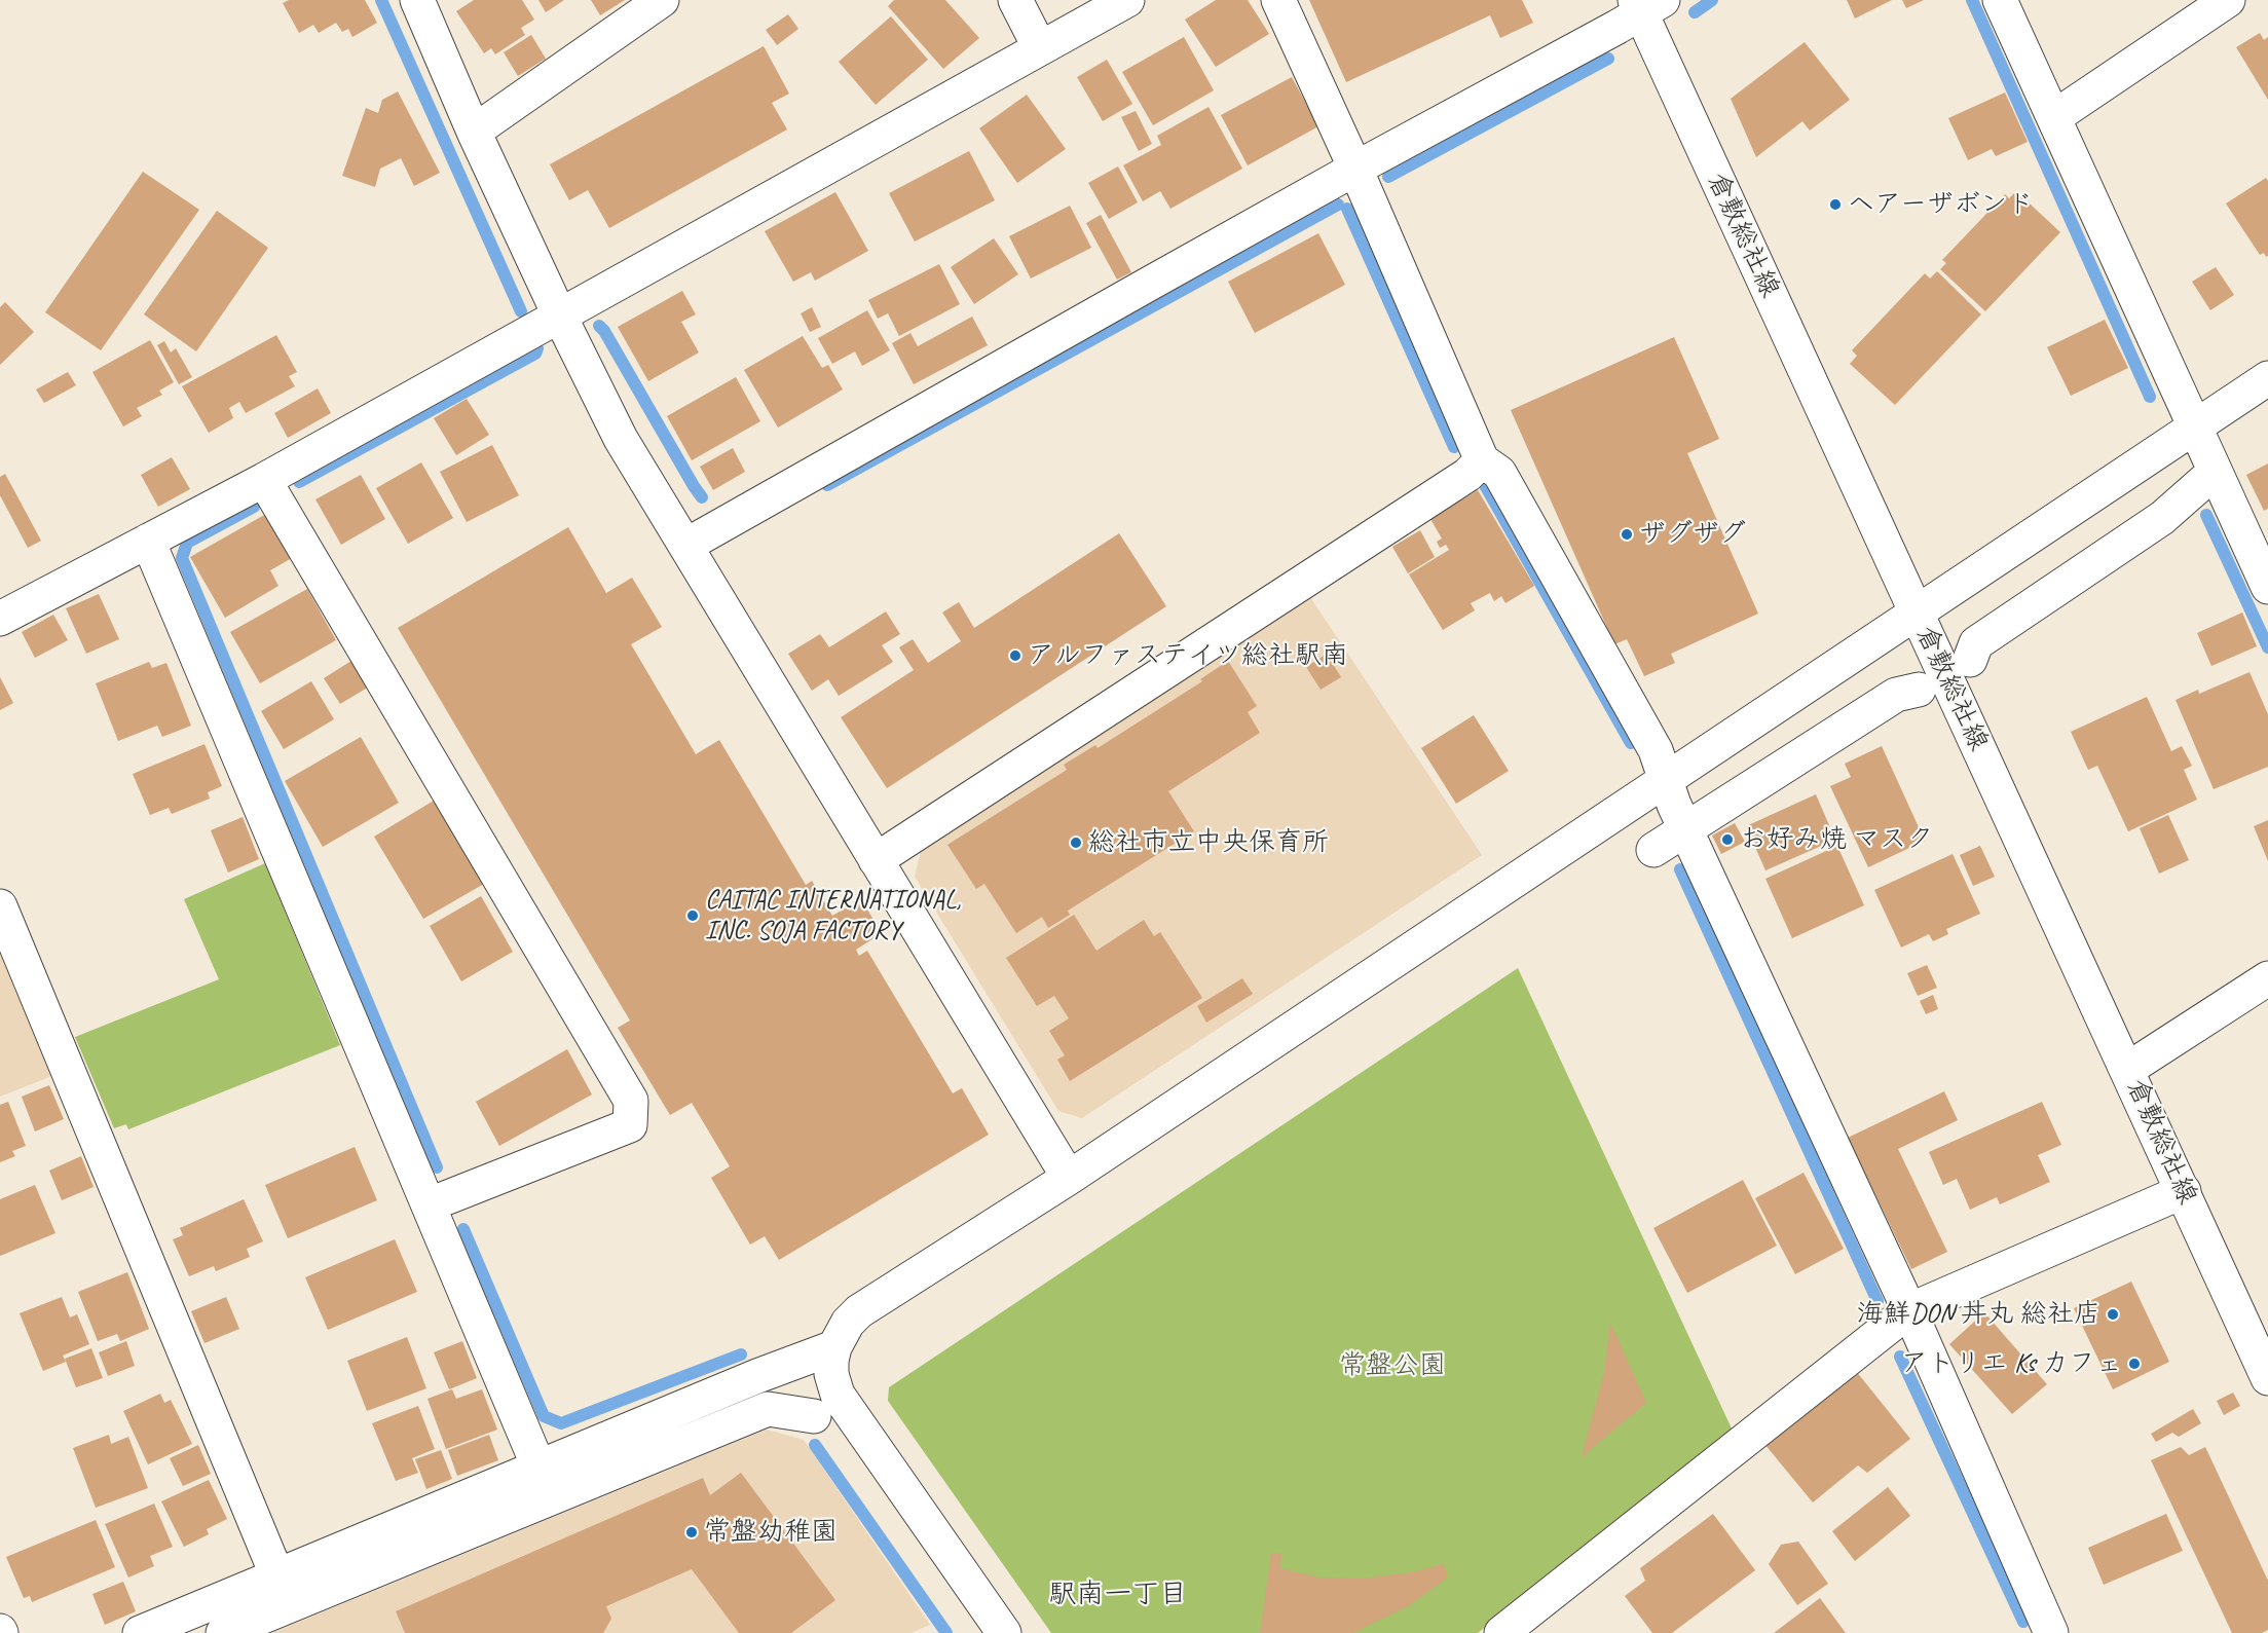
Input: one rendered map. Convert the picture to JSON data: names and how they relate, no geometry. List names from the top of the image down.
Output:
{
  "streets": {
    "street": ["倉敷総社線"]
  },
  "districts": ["駅南一丁目"],
  "parks": ["常盤公園"],
  "places": [
    "ヘアーザボンド",
    "ザグザグ",
    "アルファステイツ総社駅南",
    "お好み焼 マスク",
    "総社市立中央保育所",
    "CAITAC INTERNATIONAL, INC. SOJA FACTORY",
    "海鮮DON 丼丸 総社店",
    "アトリエ Ks カフェ",
    "常盤幼稚園"
  ]
}
